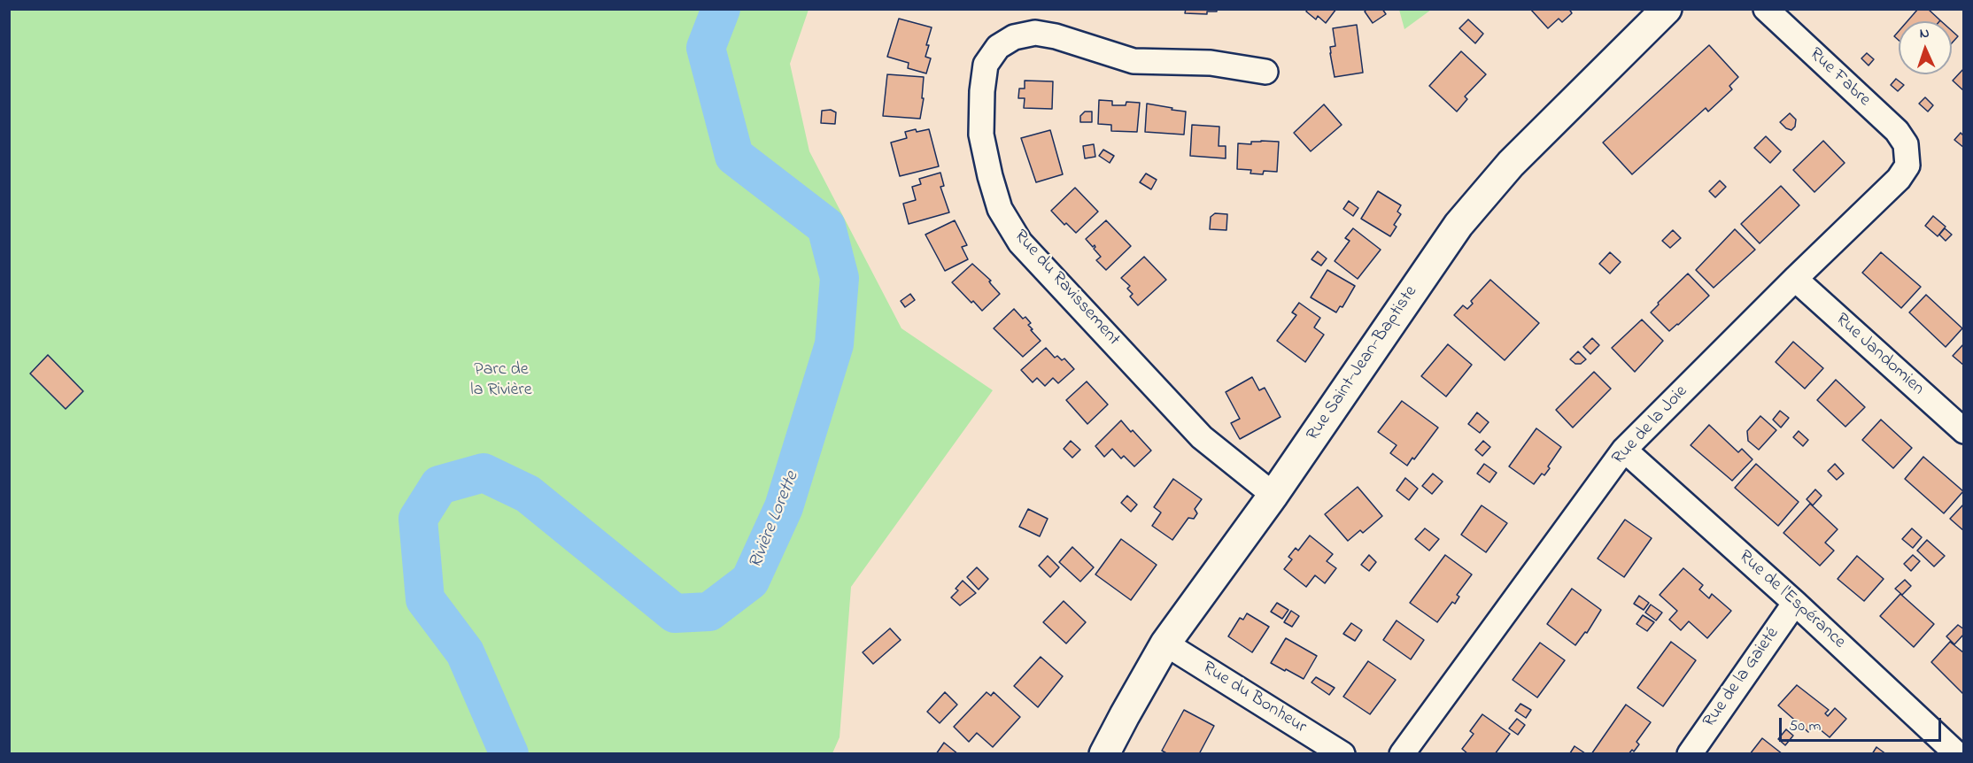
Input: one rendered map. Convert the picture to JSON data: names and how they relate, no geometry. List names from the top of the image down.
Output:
{
  "streets": {
    "street": [
      "Rue Fabre",
      "Rue du Ravissement",
      "Rue Jandomien",
      "Rue Saint-Jean-Baptiste",
      "Rue de la Joie",
      "Rue de l'Espérance",
      "Rue de la Gaieté",
      "Rue du Bonheur"
    ]
  },
  "crossings": [
    ["Rue Fabre", "Rue de la Joie"],
    ["Rue du Ravissement", "Rue Saint-Jean-Baptiste"],
    ["Rue Jandomien", "Rue de la Joie"],
    ["Rue Saint-Jean-Baptiste", "Rue du Bonheur"],
    ["Rue de la Joie", "Rue de l'Espérance"],
    ["Rue de l'Espérance", "Rue de la Gaieté"]
  ],
  "water": ["Rivière Lorette"],
  "parks": ["Parc de la Rivière"],
  "scale_bar": "50 m",
  "north": "top"
}
